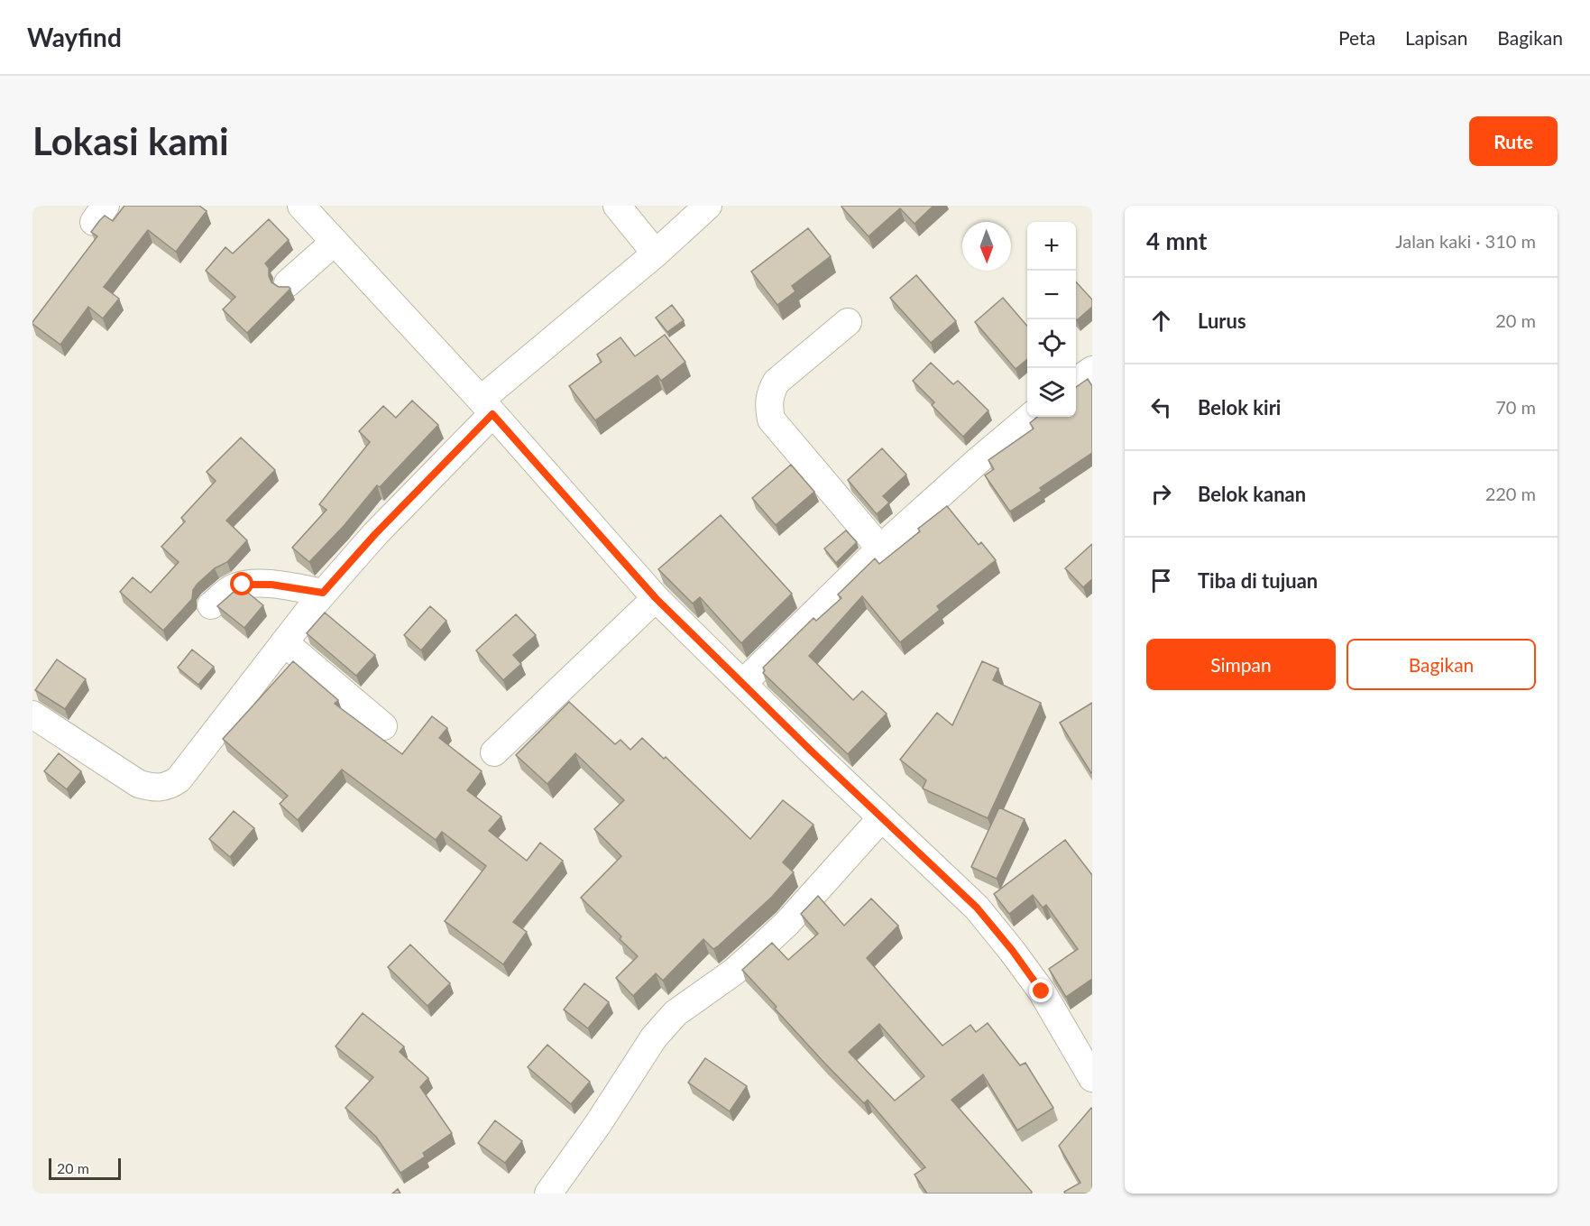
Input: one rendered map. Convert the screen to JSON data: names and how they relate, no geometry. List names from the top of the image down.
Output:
{
  "scale_bar": "20 m",
  "north": "bottom",
  "page": {
    "header": "Wayfind",
    "nav": ["Peta", "Lapisan", "Bagikan"],
    "buttons": [
      "Rute",
      ["Simpan", "Bagikan"]
    ],
    "title": "Lokasi kami",
    "heading": ["4 mnt", "Jalan kaki · 310 m"],
    "map_buttons": ["+", "−"],
    "list": [
      ["Lurus", "20 m"],
      ["Belok kiri", "70 m"],
      ["Belok kanan", "220 m"],
      "Tiba di tujuan"
    ],
    "scale": "20 m"
  }
}
